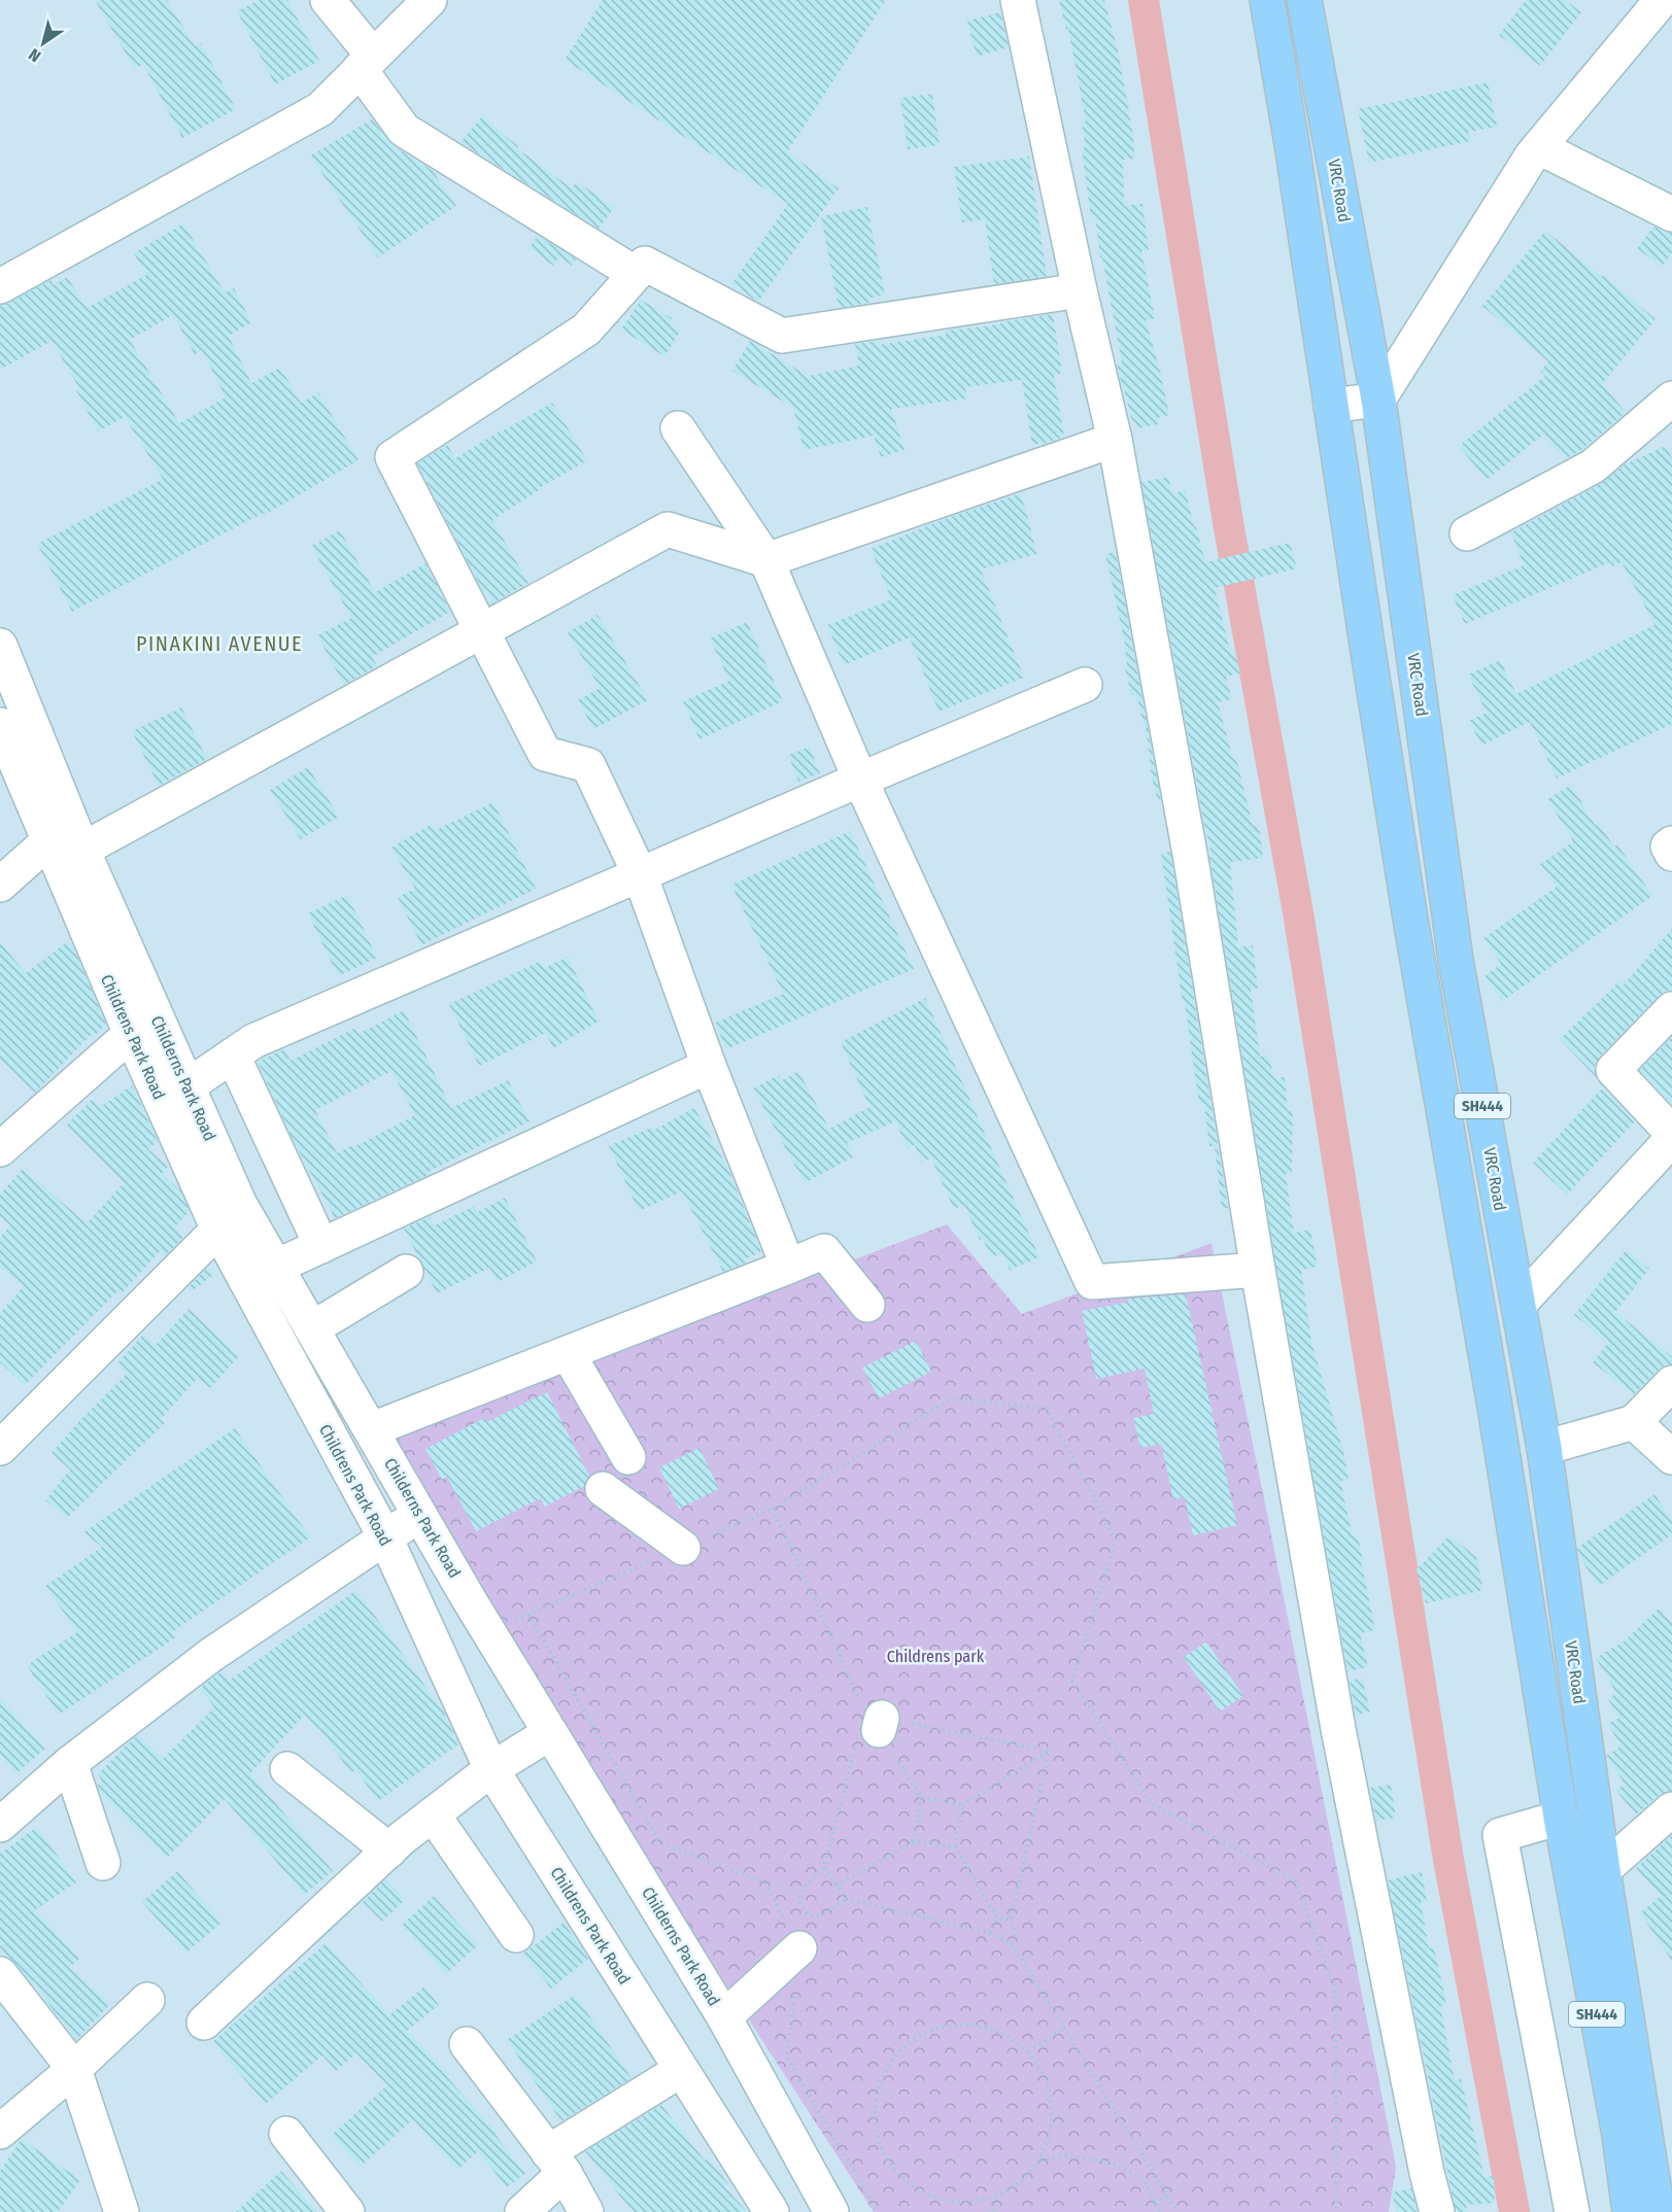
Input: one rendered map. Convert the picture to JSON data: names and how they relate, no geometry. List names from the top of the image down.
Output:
{
  "streets": {
    "main road": ["VRC Road", "SH444"],
    "street": ["Childrens Park Road", "Childerns Park Road"]
  },
  "districts": ["PINAKINI AVENUE"],
  "parks": ["Childrens park"],
  "north": "bottom left"
}
